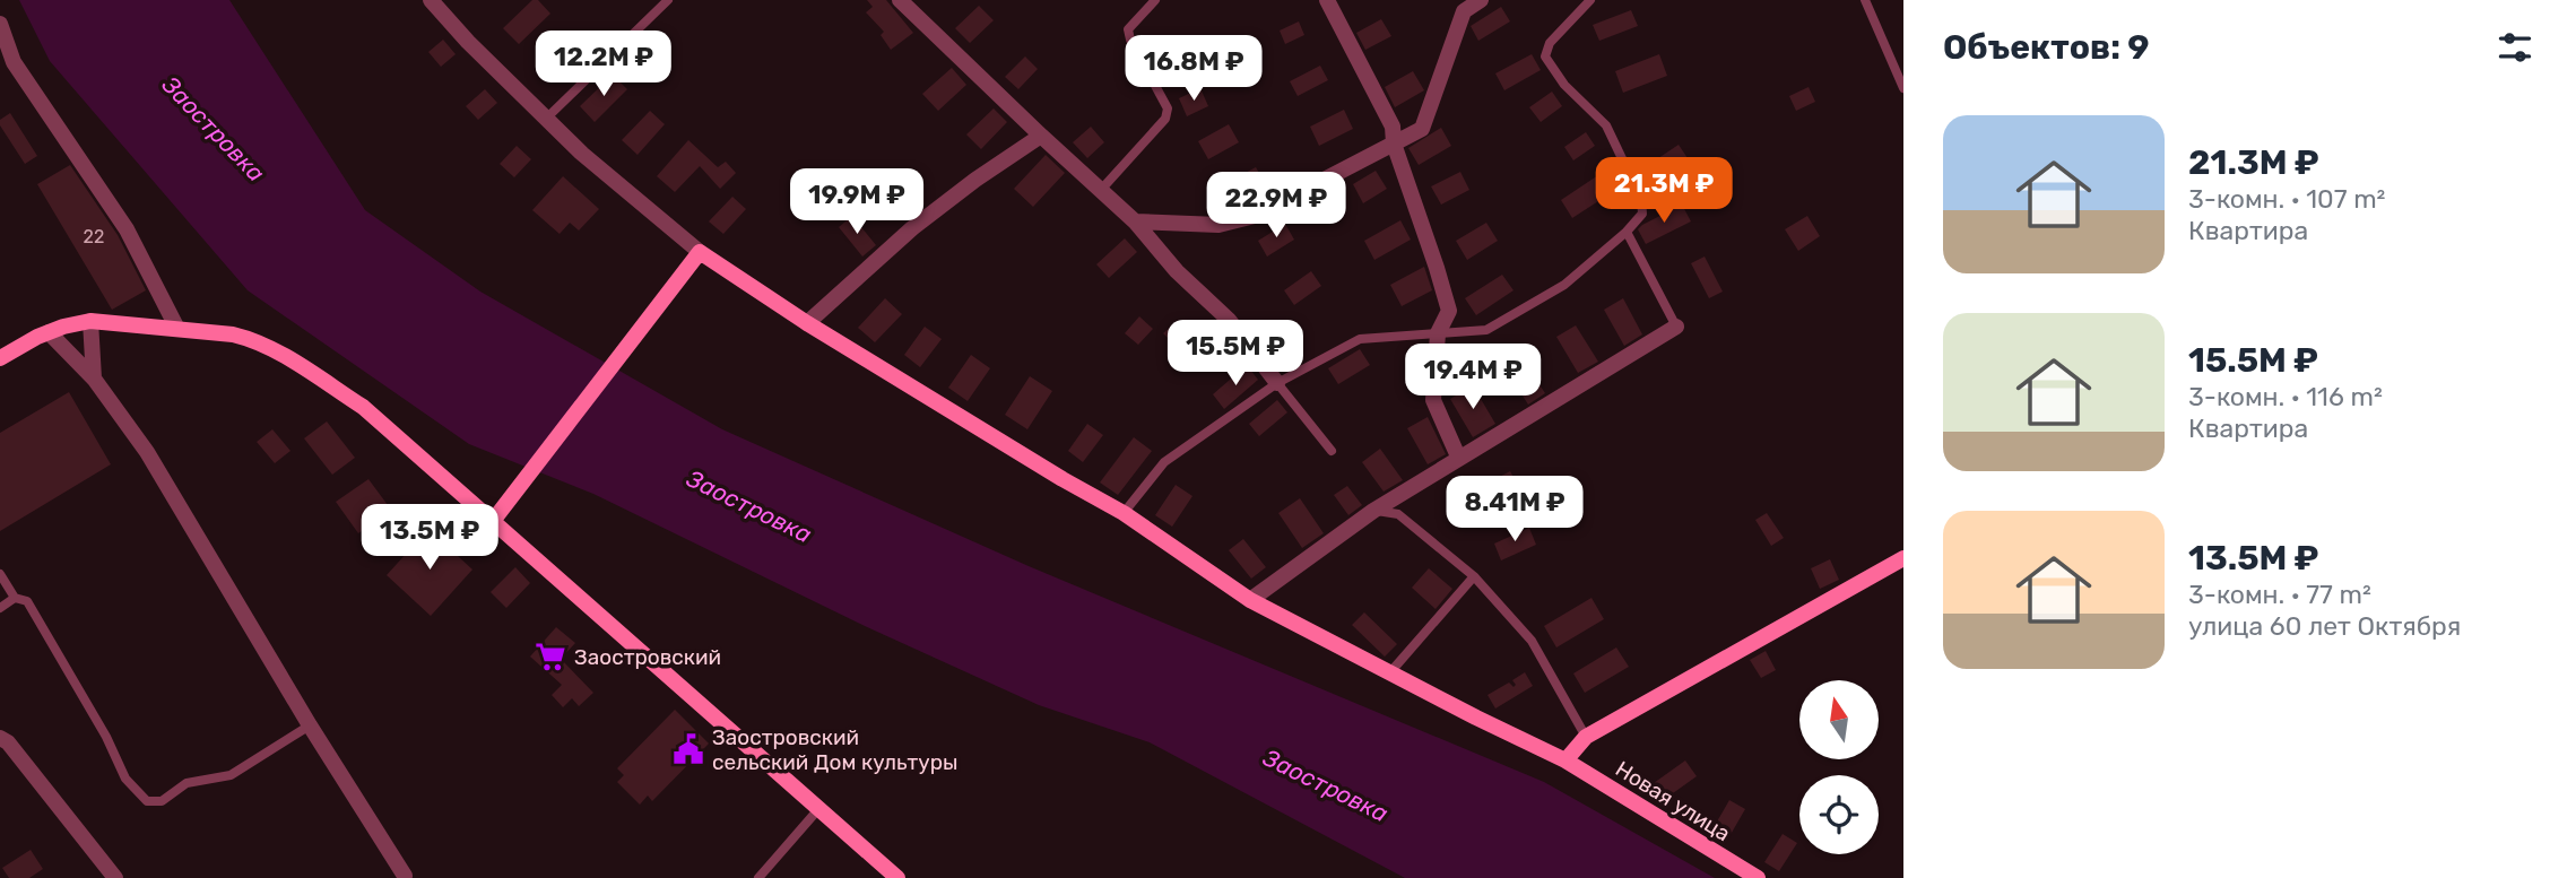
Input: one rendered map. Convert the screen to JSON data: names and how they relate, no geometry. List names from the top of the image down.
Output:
{
  "streets": {
    "street": ["Новая улица"]
  },
  "water": ["Заостровка"],
  "places": {
    "supermarket": ["Заостровский"],
    "public building": ["Заостровский сельский Дом культуры"]
  },
  "house_numbers": ["22"],
  "north": "top",
  "page": {
    "heading": "Объектов: 9",
    "price": [
      "12.2M ₽",
      "16.8M ₽",
      "21.3M ₽",
      "19.9M ₽",
      "22.9M ₽",
      "15.5M ₽",
      "19.4M ₽",
      "8.41M ₽",
      "13.5M ₽"
    ],
    "list": [
      {
        "name": "21.3M ₽",
        "note": "3-комн. · 107 m² · Квартира"
      },
      {
        "name": "15.5M ₽",
        "note": "3-комн. · 116 m² · Квартира"
      },
      {
        "name": "13.5M ₽",
        "note": "3-комн. · 77 m² · улица 60 лет Октября"
      }
    ]
  }
}
